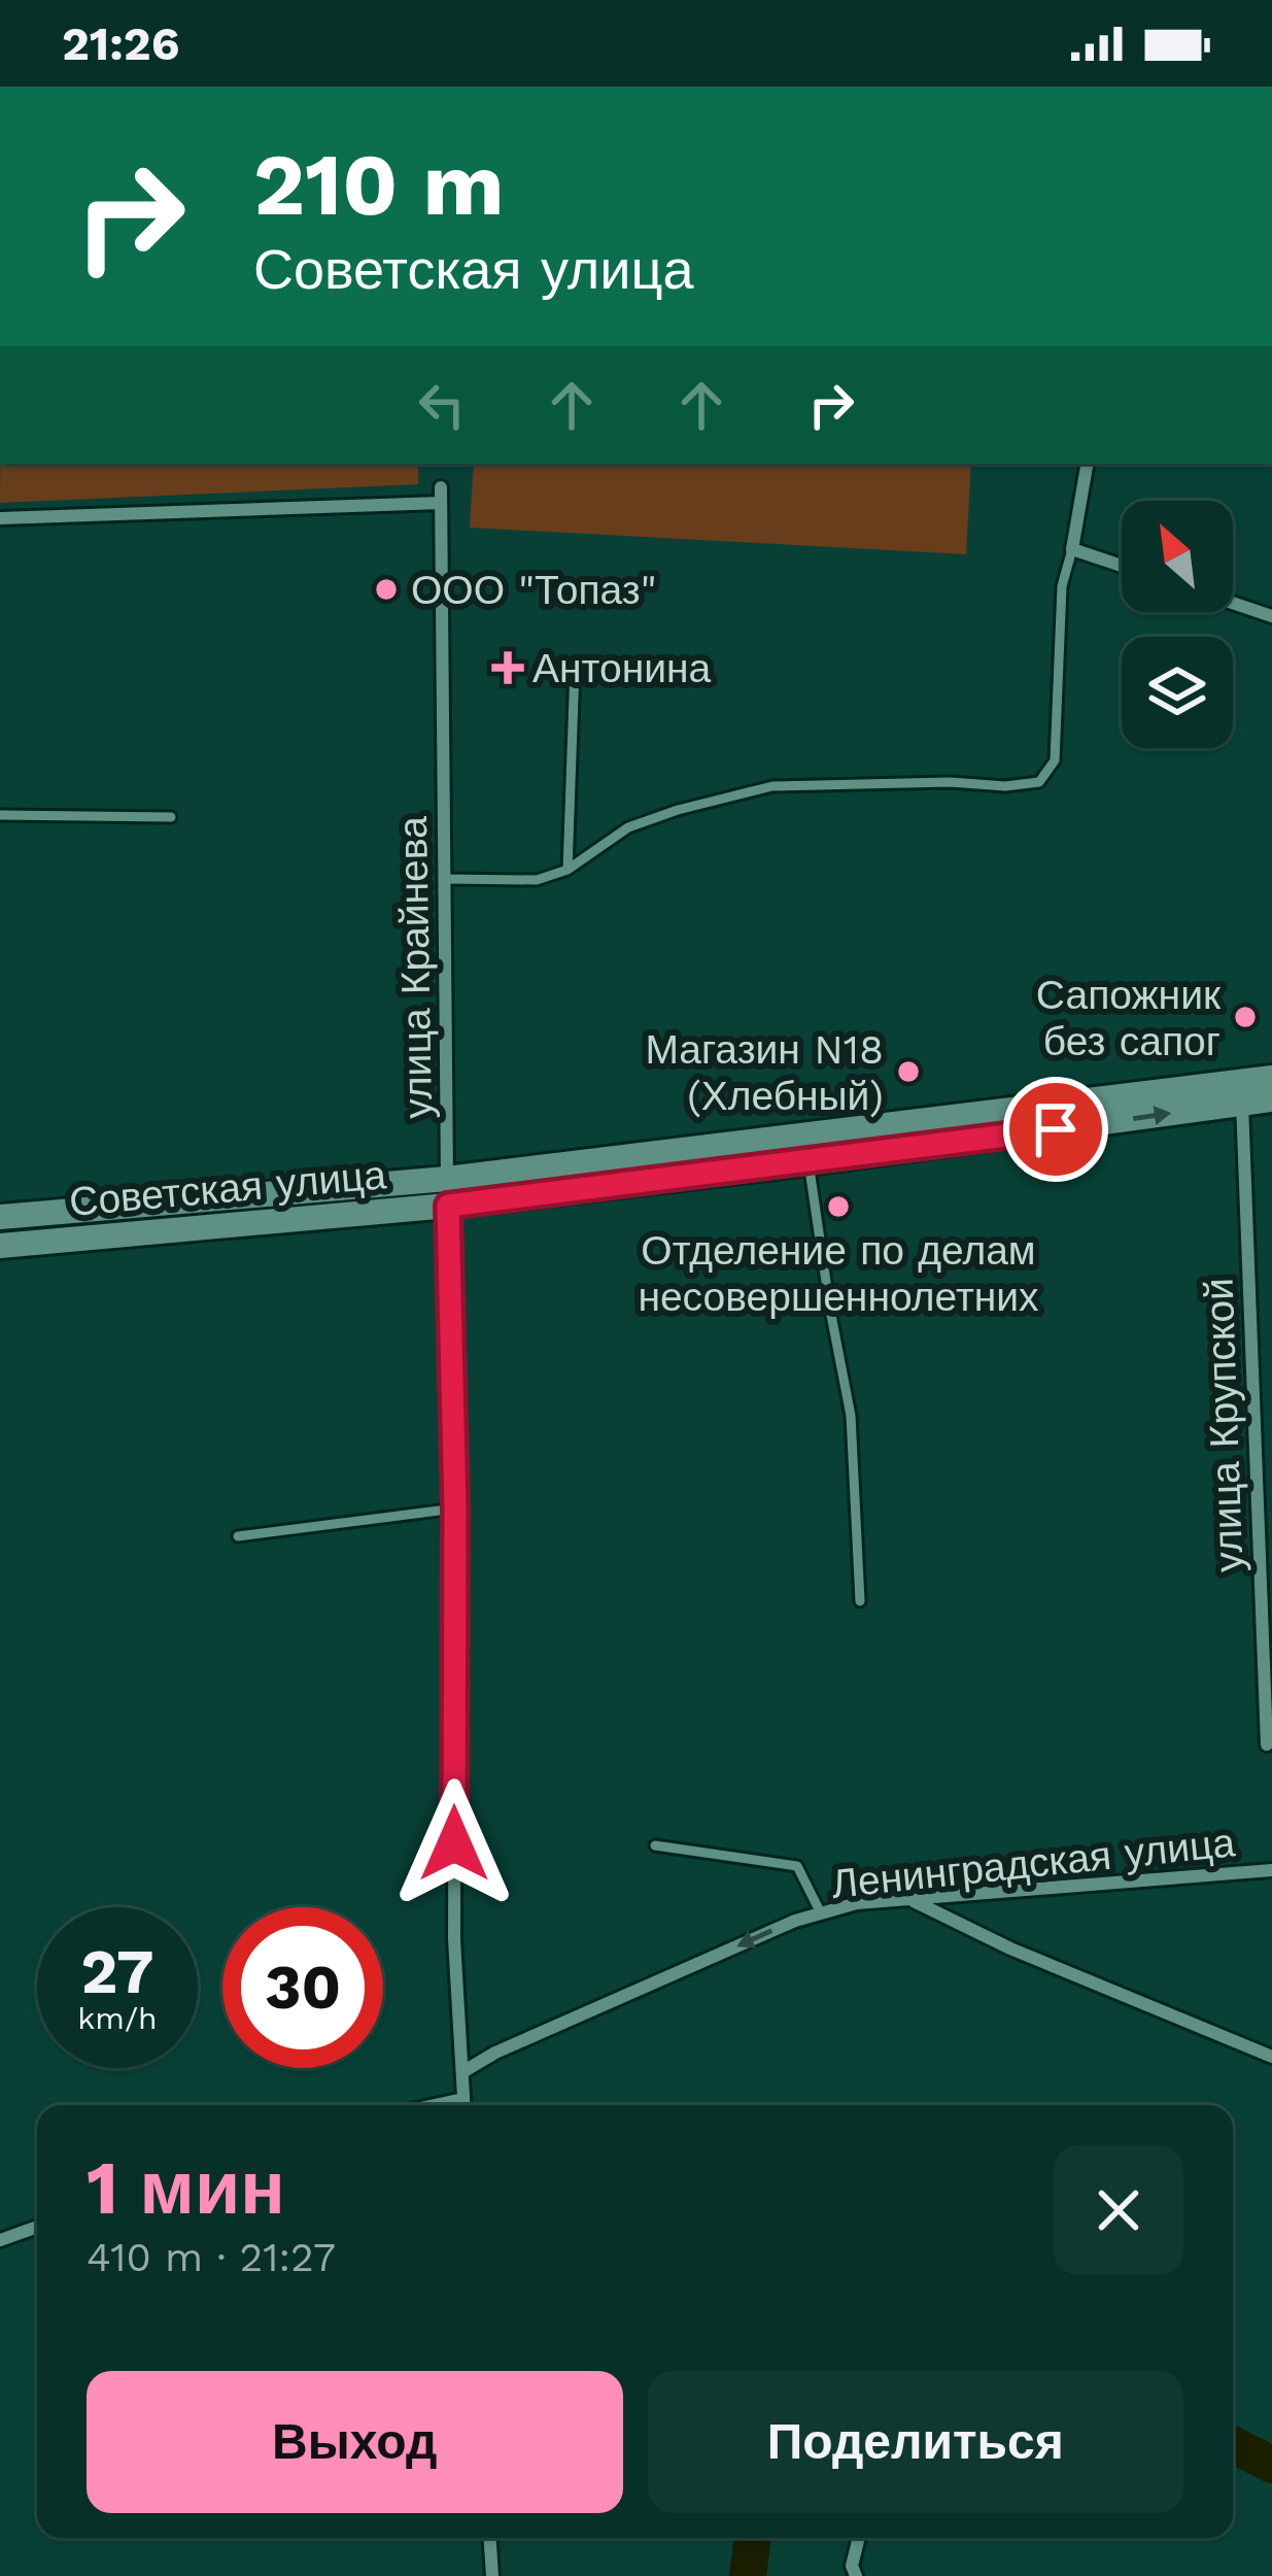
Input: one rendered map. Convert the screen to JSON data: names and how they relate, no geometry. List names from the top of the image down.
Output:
{
  "streets": {
    "street": [
      "улица Крайнева",
      "Советская улица",
      "улица Крупской",
      "Ленинградская улица"
    ]
  },
  "crossings": [
    ["улица Крайнева", "Советская улица"],
    ["улица Крайнева", "Ленинградская улица"],
    ["Советская улица", "улица Крупской"]
  ],
  "one_way": ["Ленинградская улица"],
  "places": {
    "other": [
      "ООО \"Топаз\"",
      "Сапожник без сапог",
      "Магазин N18 (Хлебный)",
      "Отделение по делам несовершеннолетних"
    ],
    "health": ["Антонина"]
  },
  "north": "top left",
  "page": {
    "status": "21:26",
    "turn": ["210 m", "Советская улица"],
    "speed": "27 km/h",
    "limit": "30",
    "heading": ["1 мин", "410 m · 21:27"],
    "buttons": ["Выход", "Поделиться"]
  }
}
